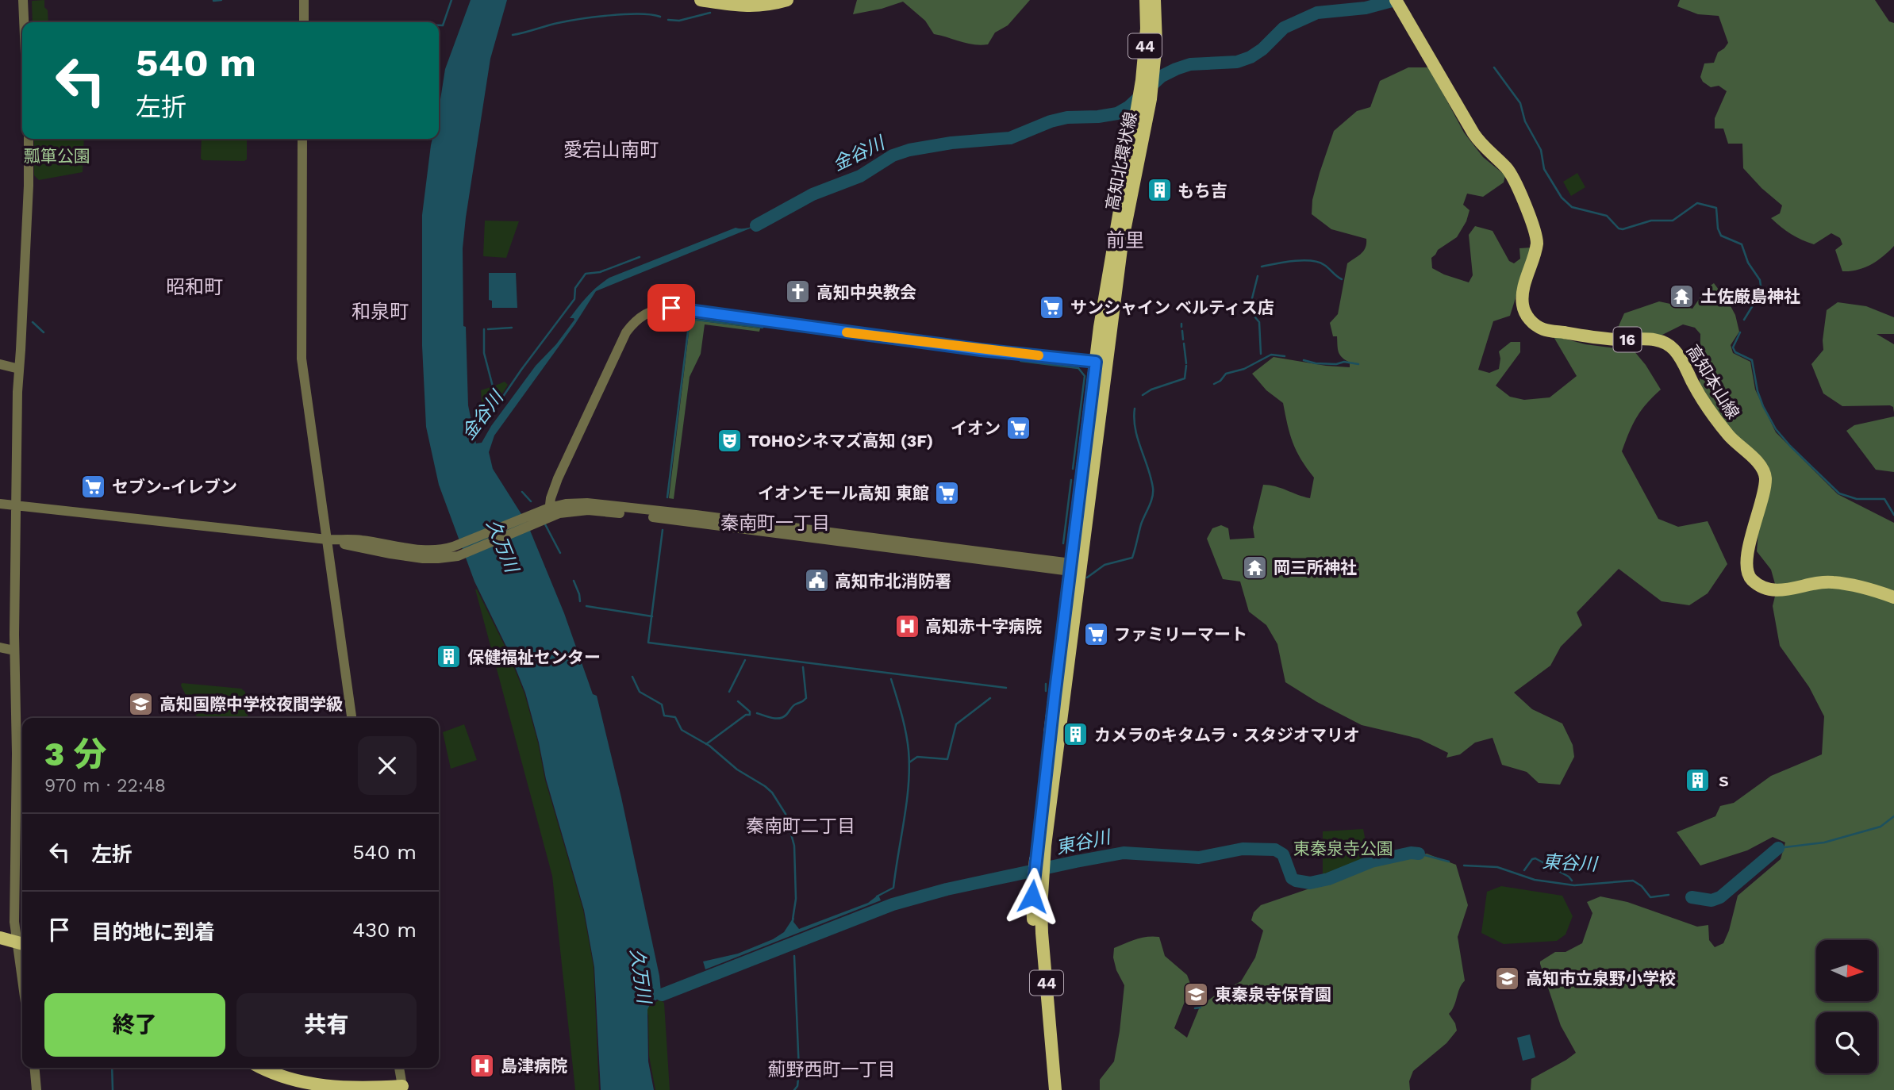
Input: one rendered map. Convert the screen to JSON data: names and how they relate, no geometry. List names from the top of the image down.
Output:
{
  "streets": {
    "main road": [
      "44",
      "高知北環状線",
      "16",
      "高知本山線"
    ]
  },
  "districts": [
    "愛宕山南町",
    "前里",
    "昭和町",
    "和泉町",
    "秦南町一丁目",
    "秦南町二丁目",
    "薊野西町一丁目"
  ],
  "water": ["金谷川", "久万川", "東谷川"],
  "parks": ["瓢箪公園", "東秦泉寺公園"],
  "places": {
    "building": [
      "もち吉",
      "保健福祉センター",
      "カメラのキタムラ・スタジオマリオ",
      "ｓ"
    ],
    "church": ["高知中央教会"],
    "temple": ["土佐厳島神社", "岡三所神社"],
    "supermarket": [
      "サンシャイン ベルティス店",
      "イオン",
      "セブン-イレブン",
      "イオンモール高知 東館",
      "ファミリーマート"
    ],
    "theatre": ["TOHOシネマズ高知 (3F)"],
    "public building": ["高知市北消防署"],
    "hospital": ["高知赤十字病院", "島津病院"],
    "school or university": ["高知国際中学校夜間学級", "高知市立泉野小学校", "東秦泉寺保育園"]
  },
  "north": "right",
  "page": {
    "turn": ["540 m", "左折"],
    "heading": ["3 分", "970 m · 22:48"],
    "list": [
      {
        "name": "左折",
        "value": "540 m"
      },
      {
        "name": "目的地に到着",
        "value": "430 m"
      }
    ],
    "buttons": ["終了", "共有"]
  }
}
